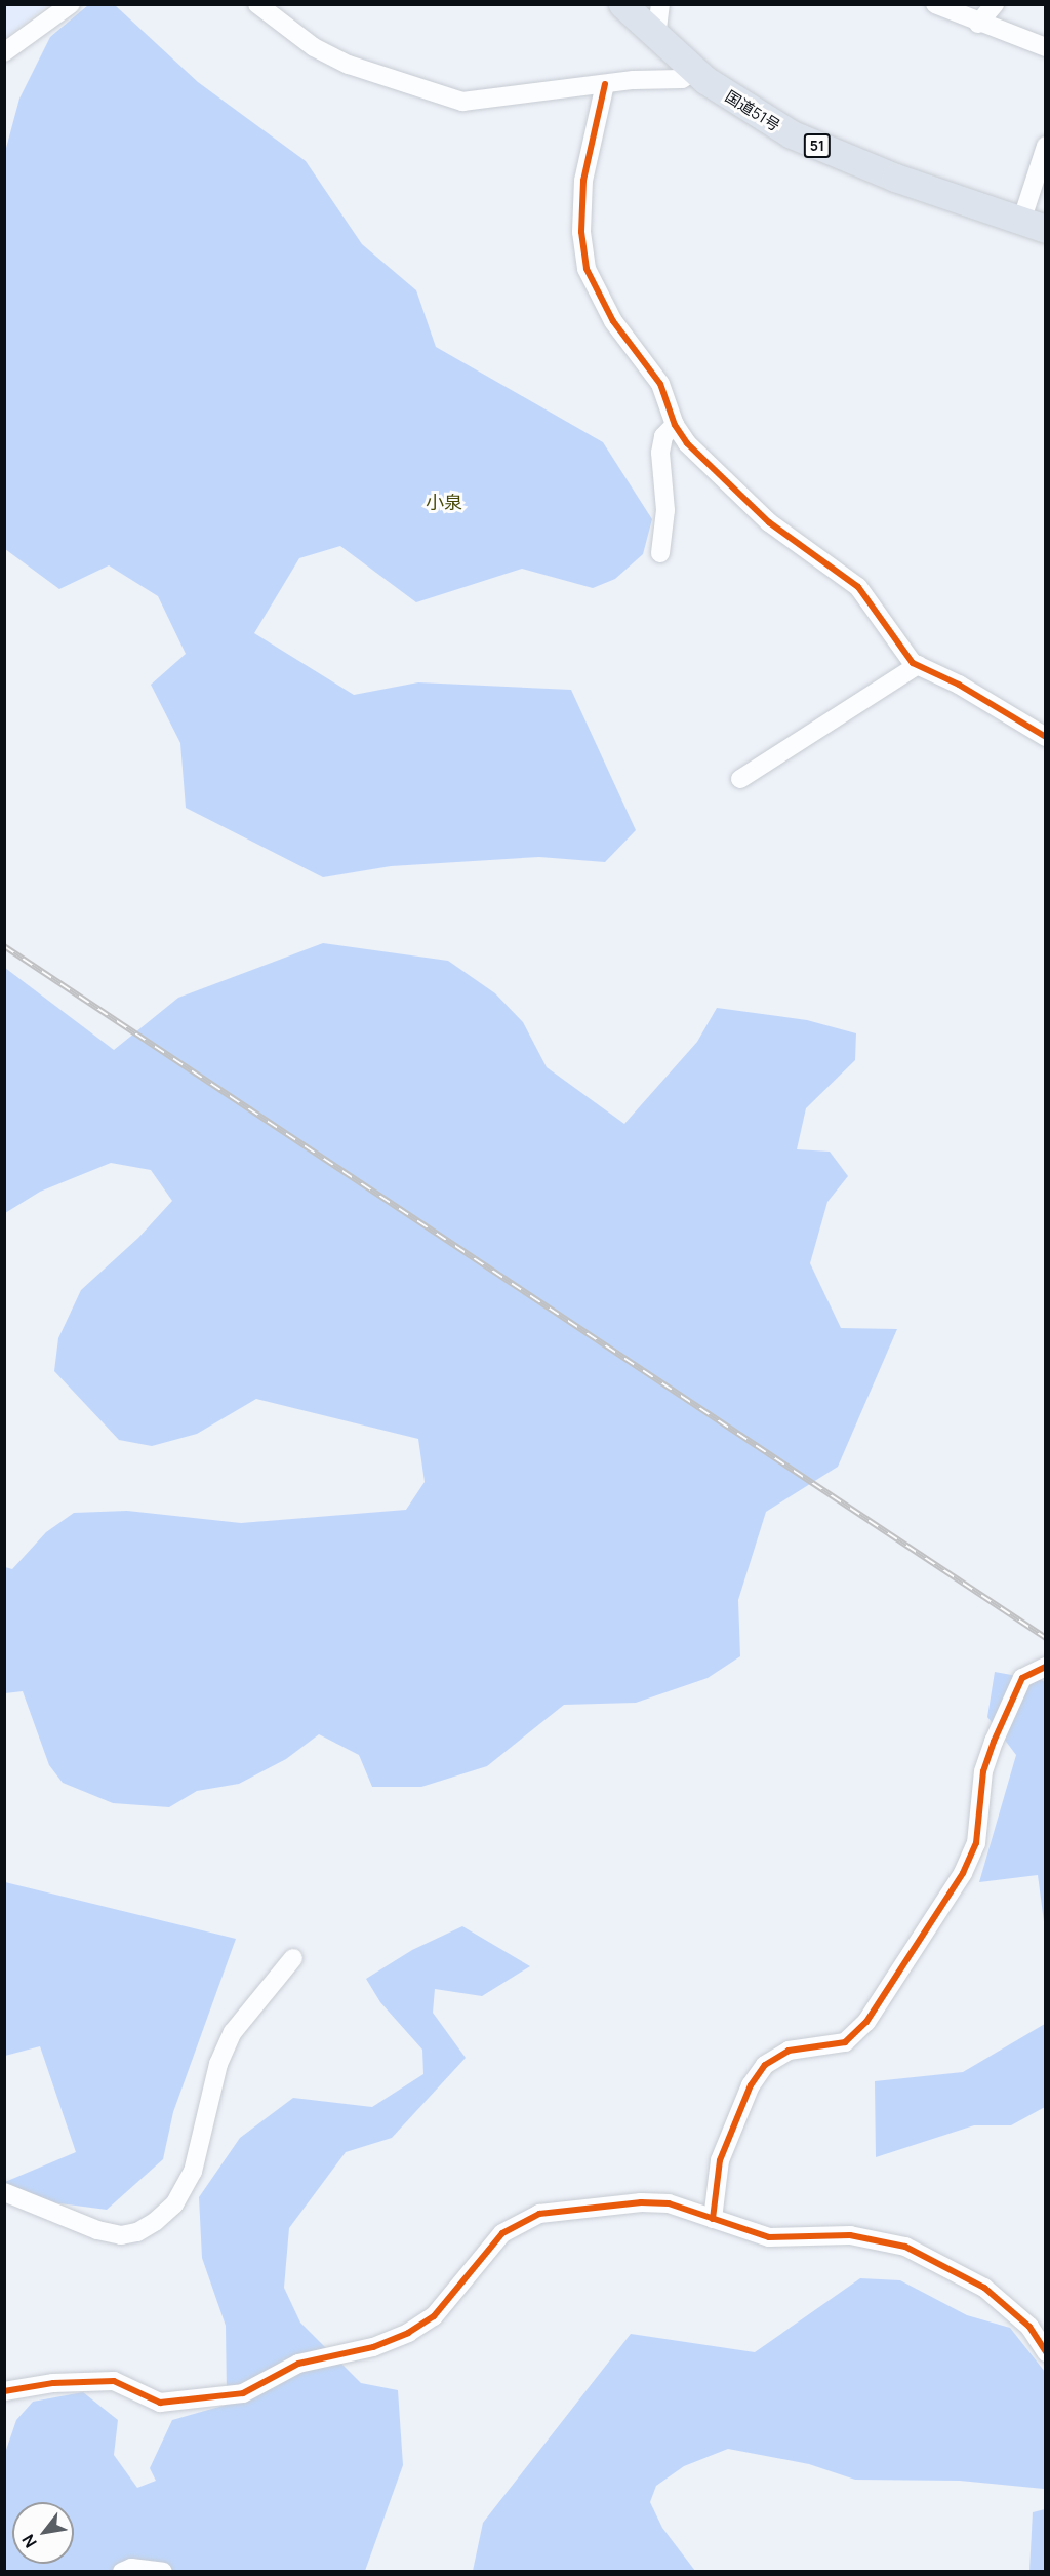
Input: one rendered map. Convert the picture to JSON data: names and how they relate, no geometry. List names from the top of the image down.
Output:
{
  "streets": {
    "highway": ["国道51号", "51"]
  },
  "districts": ["小泉"],
  "north": "bottom left"
}
